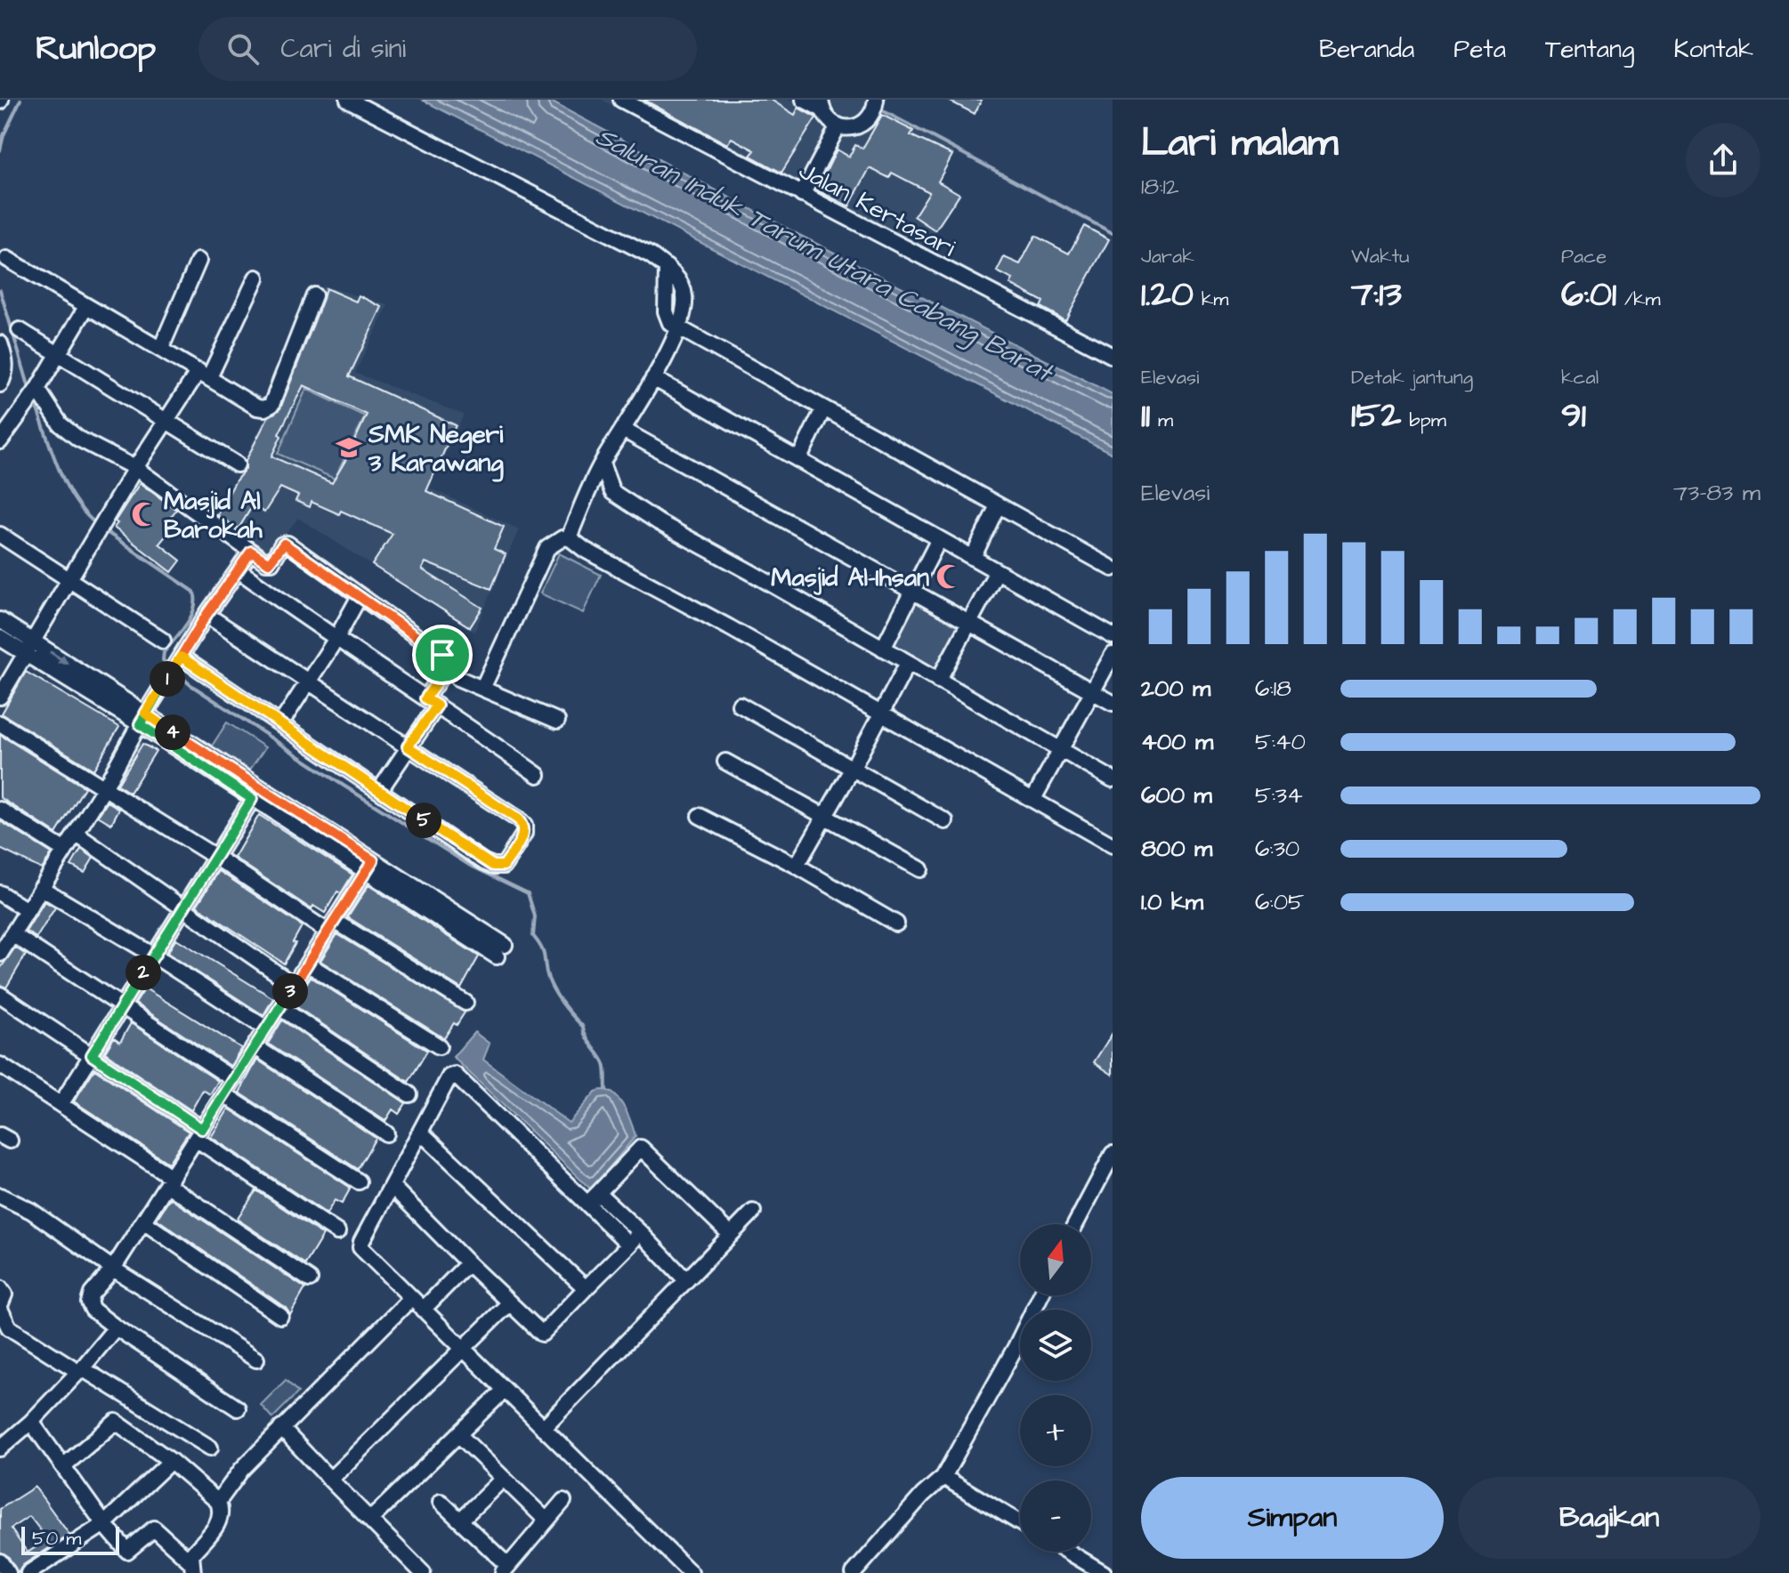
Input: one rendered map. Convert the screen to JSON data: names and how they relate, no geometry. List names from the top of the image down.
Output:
{
  "streets": {
    "street": ["Jalan Kertasari"]
  },
  "water": ["Saluran Induk Tarum Utara Cabang Barat"],
  "places": {
    "school or university": ["SMK Negeri 3 Karawang"],
    "mosque": ["Masjid Al Barokah", "Masjid Al-Ihsan"]
  },
  "scale_bar": "50 m",
  "north": "top",
  "page": {
    "header": "Runloop",
    "search": "Cari di sini",
    "nav": [
      "Beranda",
      "Peta",
      "Tentang",
      "Kontak"
    ],
    "heading": ["Lari malam", "18:12"],
    "stats": [
      ["Jarak", "1.20 km"],
      ["Waktu", "7:13"],
      ["Pace", "6:01 /km"],
      ["Elevasi", "11 m"],
      ["Detak jantung", "152 bpm"],
      ["kcal", "91"]
    ],
    "chart": ["Elevasi", "73–83 m"],
    "pins": [
      "1",
      "4",
      "5",
      "2",
      "3"
    ],
    "list": [
      {
        "name": "200 m",
        "note": "6:18"
      },
      {
        "name": "400 m",
        "note": "5:40"
      },
      {
        "name": "600 m",
        "note": "5:34"
      },
      {
        "name": "800 m",
        "note": "6:30"
      },
      {
        "name": "1.0 km",
        "note": "6:05"
      }
    ],
    "map_buttons": ["+", "−"],
    "buttons": ["Simpan", "Bagikan"],
    "scale": "50 m"
  }
}
